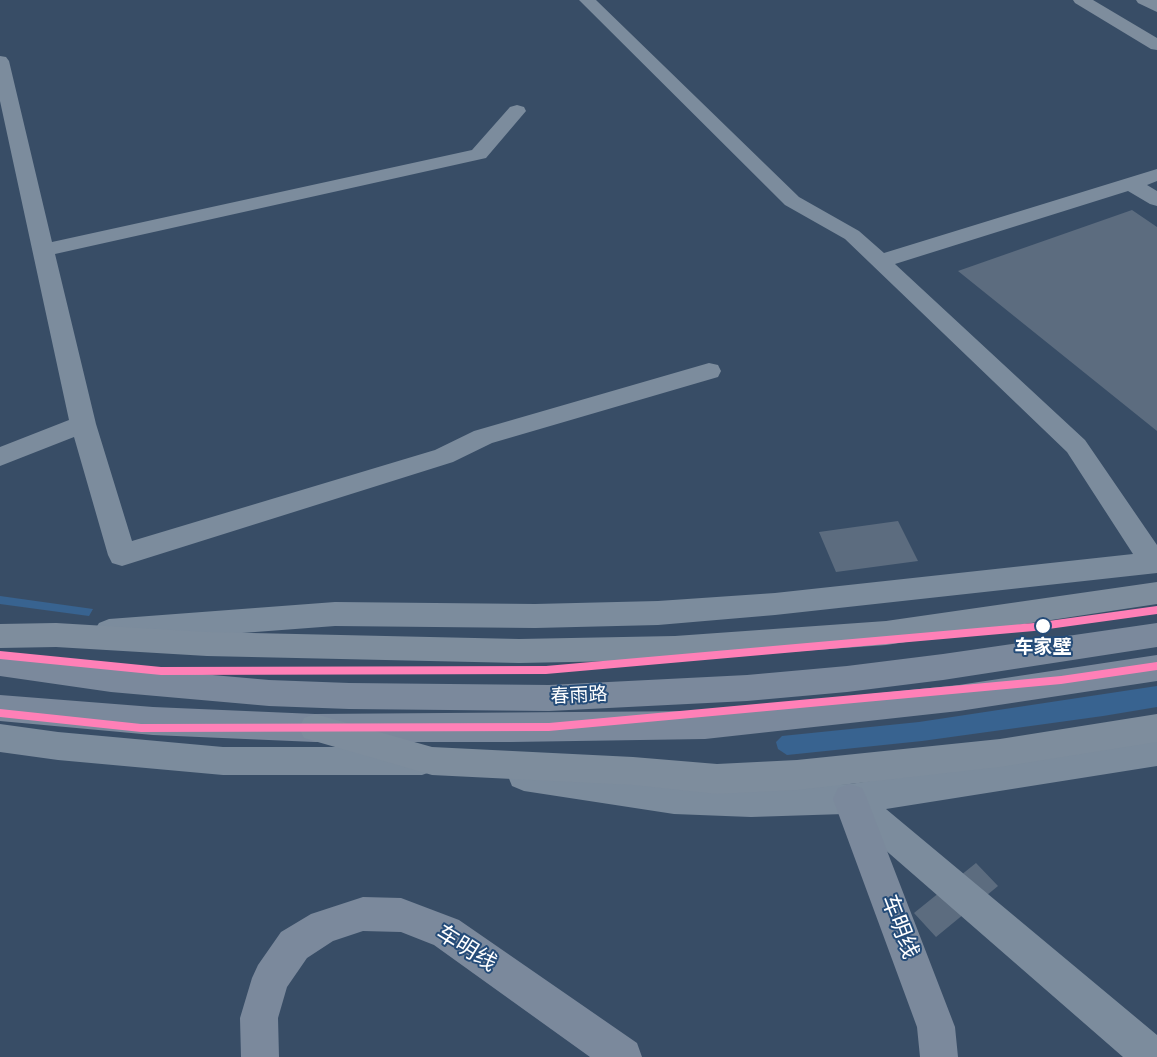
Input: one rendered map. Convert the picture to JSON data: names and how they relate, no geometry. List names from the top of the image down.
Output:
{
  "streets": {
    "main road": ["春雨路", "车明线"]
  },
  "places": ["车家壁"]
}
